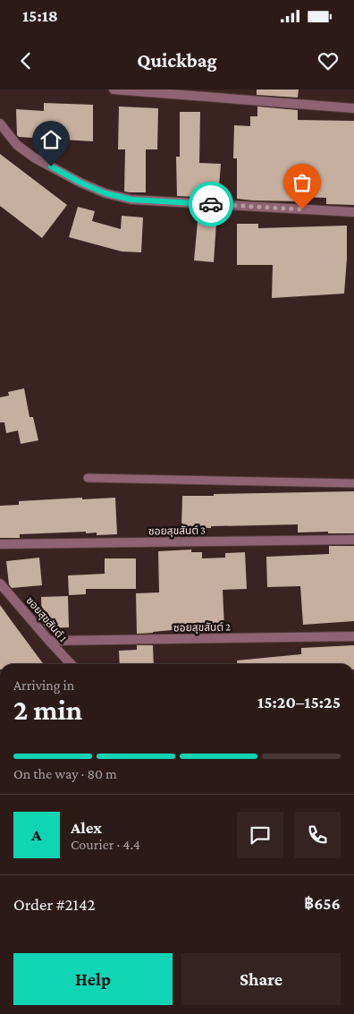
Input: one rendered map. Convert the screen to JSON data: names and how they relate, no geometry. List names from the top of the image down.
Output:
{
  "streets": {
    "street": ["ซอยสุขสันต์ 3", "ซอยสุขสันต์ 1", "ซอยสุขสันต์ 2"]
  },
  "crossings": [
    ["ซอยสุขสันต์ 1", "ซอยสุขสันต์ 2"]
  ],
  "page": {
    "status": "15:18",
    "header": "Quickbag",
    "heading": ["2 min", "Arriving in", "15:20–15:25"],
    "panel": [
      "Alex",
      "Courier · 4.4",
      "Order #2142",
      "฿656"
    ],
    "bar": "On the way · 80 m",
    "round": "A",
    "buttons": ["Help", "Share"]
  }
}
